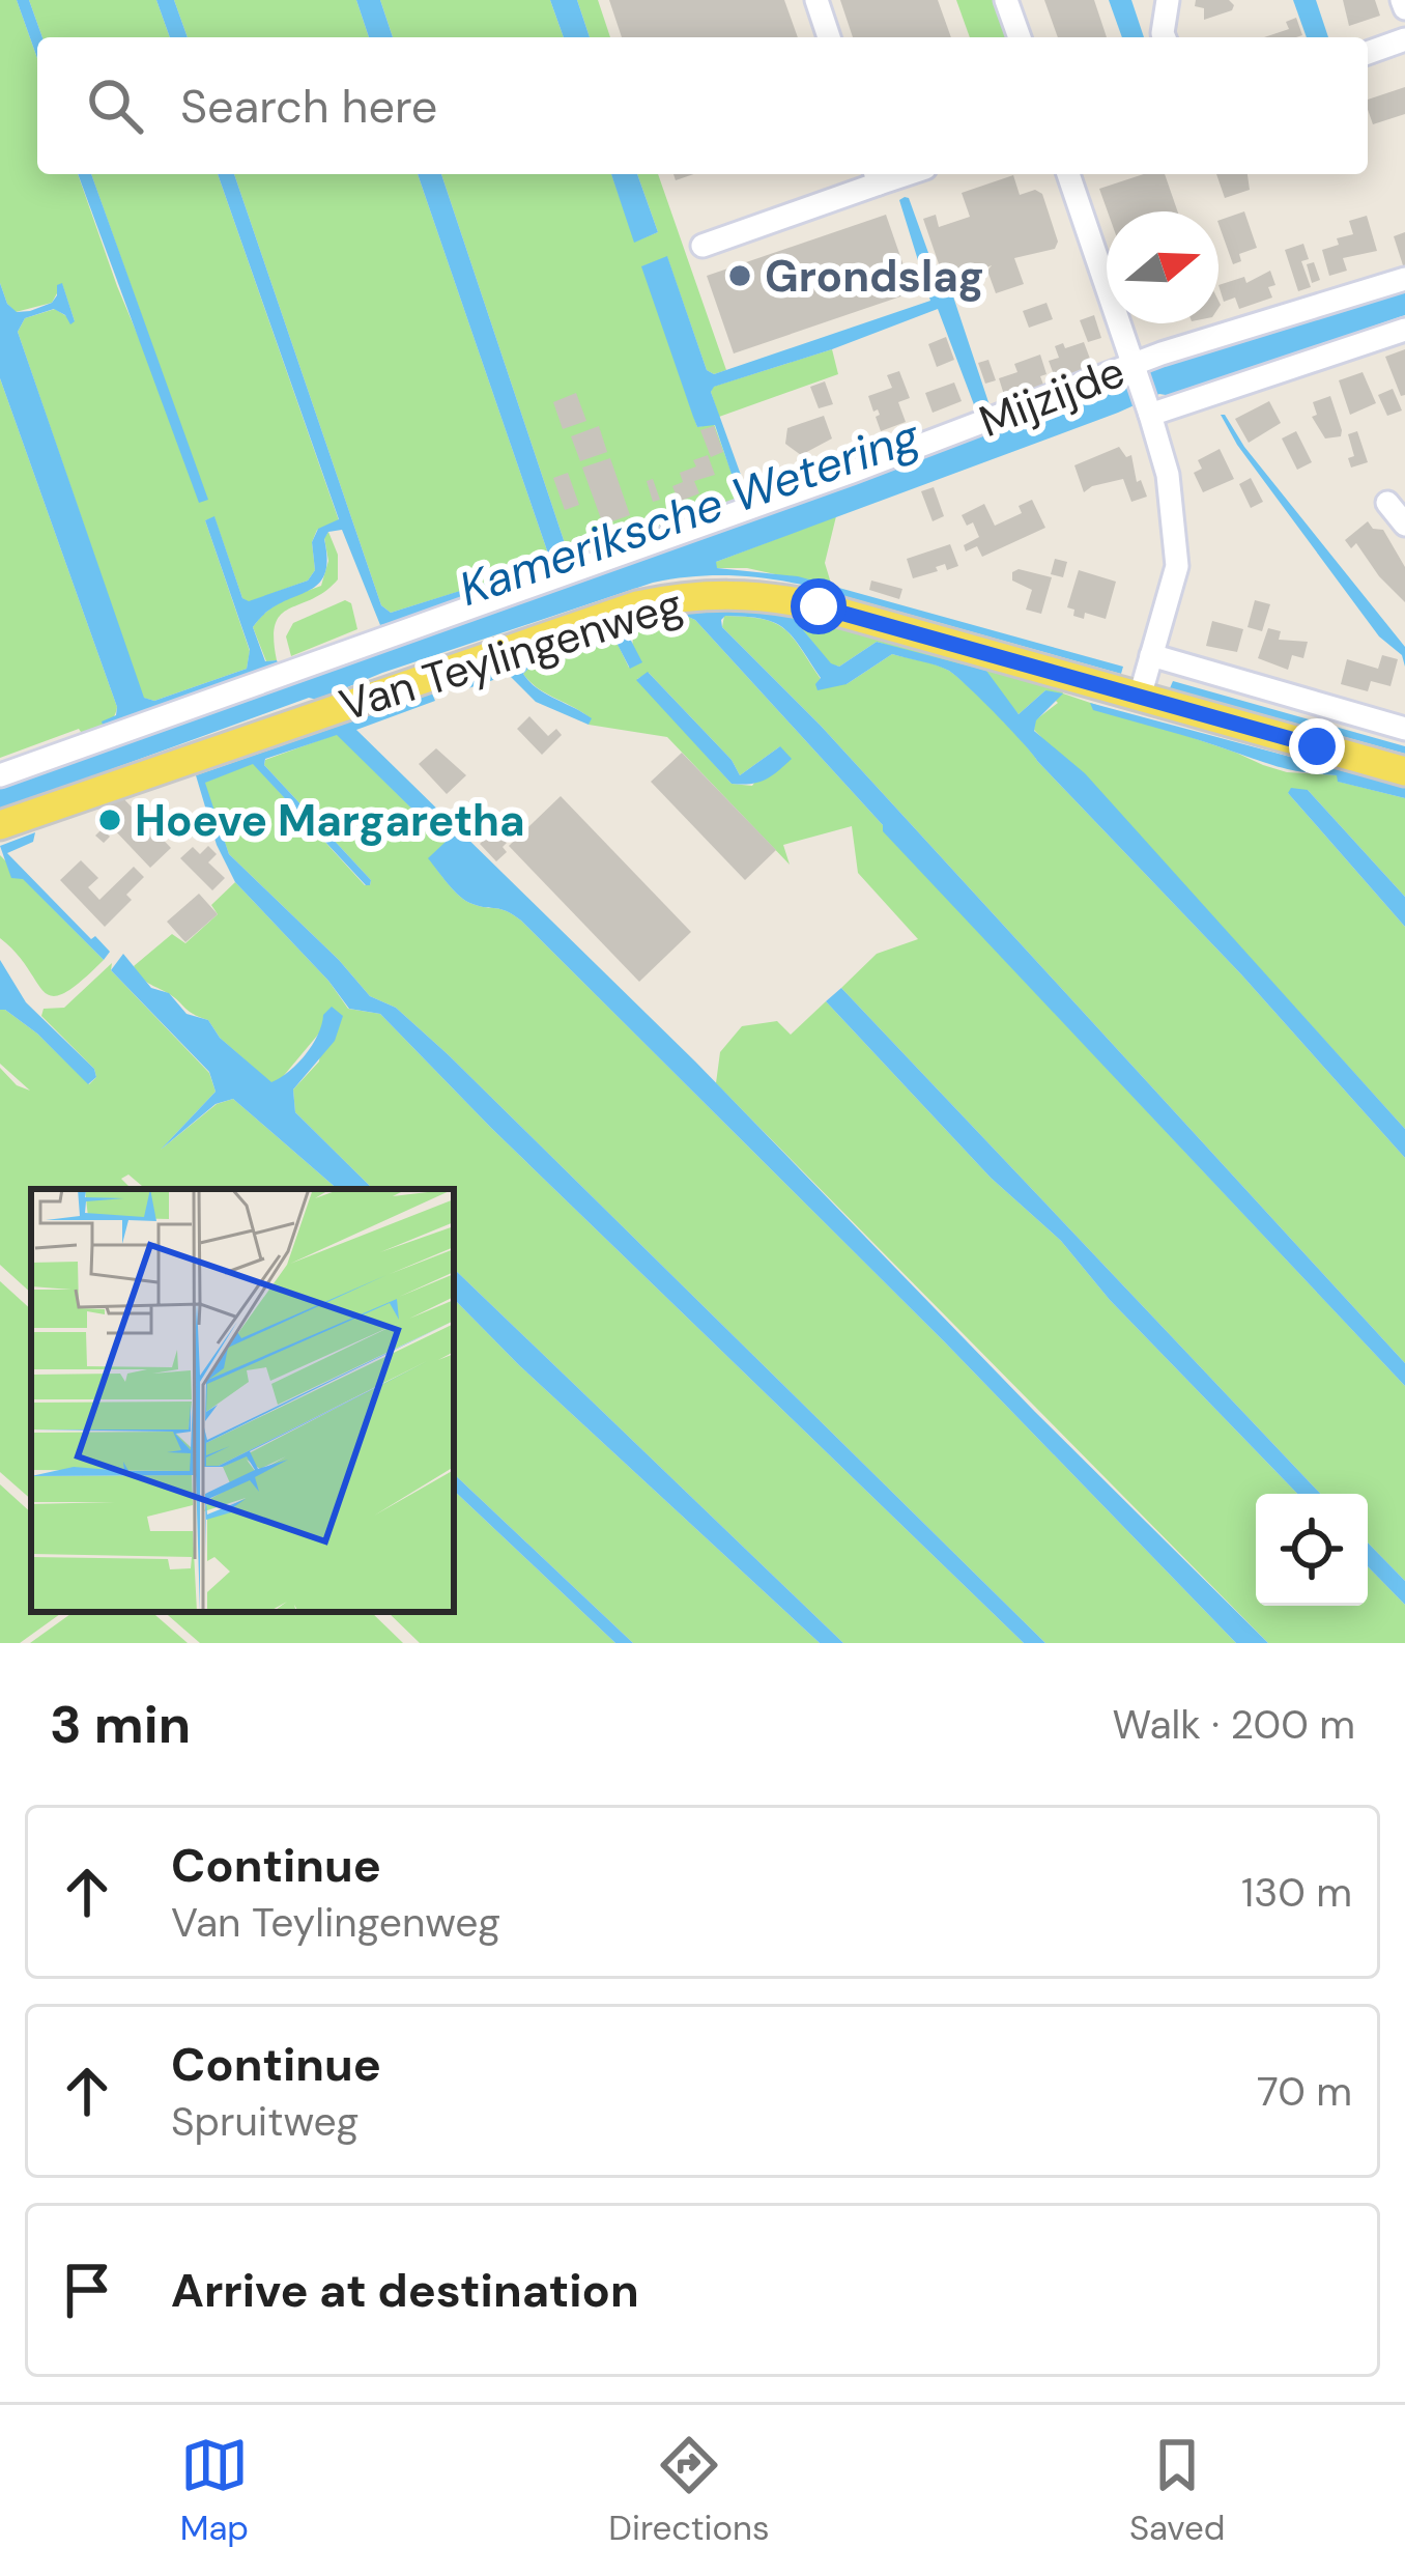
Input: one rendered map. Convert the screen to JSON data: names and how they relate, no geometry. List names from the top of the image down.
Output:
{
  "streets": {
    "main road": ["Van Teylingenweg"],
    "street": ["Mijzijde"]
  },
  "water": ["Kameriksche Wetering"],
  "places": ["Grondslag", "Hoeve Margaretha"],
  "north": "right",
  "page": {
    "search": "Search here",
    "heading": ["3 min", "Walk · 200 m"],
    "list": [
      ["Continue", "Van Teylingenweg", "130 m"],
      ["Continue", "Spruitweg", "70 m"],
      "Arrive at destination"
    ],
    "nav": ["Map", "Directions", "Saved"]
  }
}
